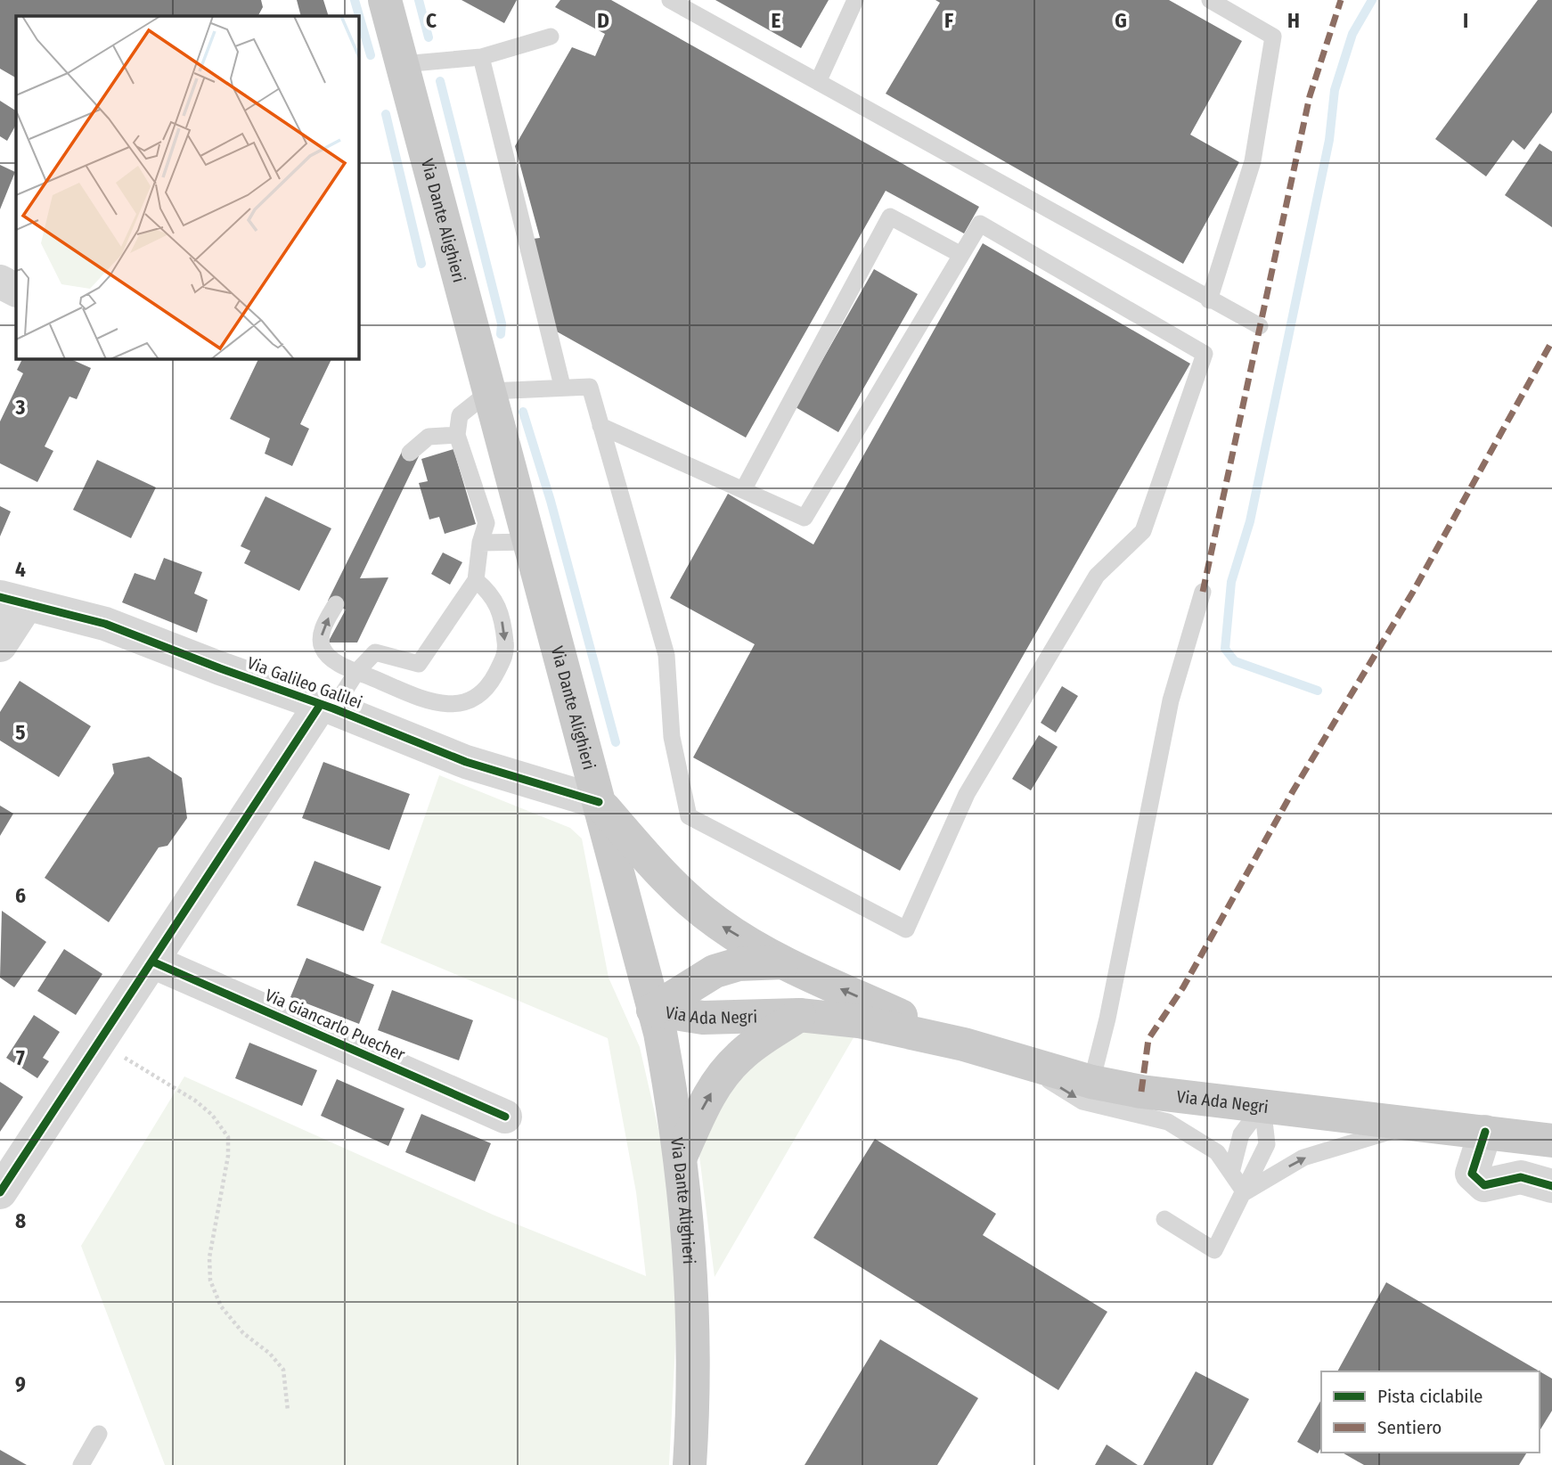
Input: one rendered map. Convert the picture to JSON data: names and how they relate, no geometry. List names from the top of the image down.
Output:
{
  "streets": {
    "main road": ["Via Dante Alighieri", "Via Ada Negri"],
    "street": ["Via Galileo Galilei", "Via Giancarlo Puecher"]
  },
  "crossings": [
    ["Via Dante Alighieri", "Via Galileo Galilei"],
    ["Via Dante Alighieri", "Via Ada Negri"],
    ["Via Galileo Galilei", "Via Ada Negri"]
  ],
  "legend": ["Pista ciclabile", "Sentiero"],
  "grid": {
    "columns": [
      "C",
      "D",
      "E",
      "F",
      "G",
      "H",
      "I"
    ],
    "rows": [
      "3",
      "4",
      "5",
      "6",
      "7",
      "8",
      "9"
    ]
  }
}
